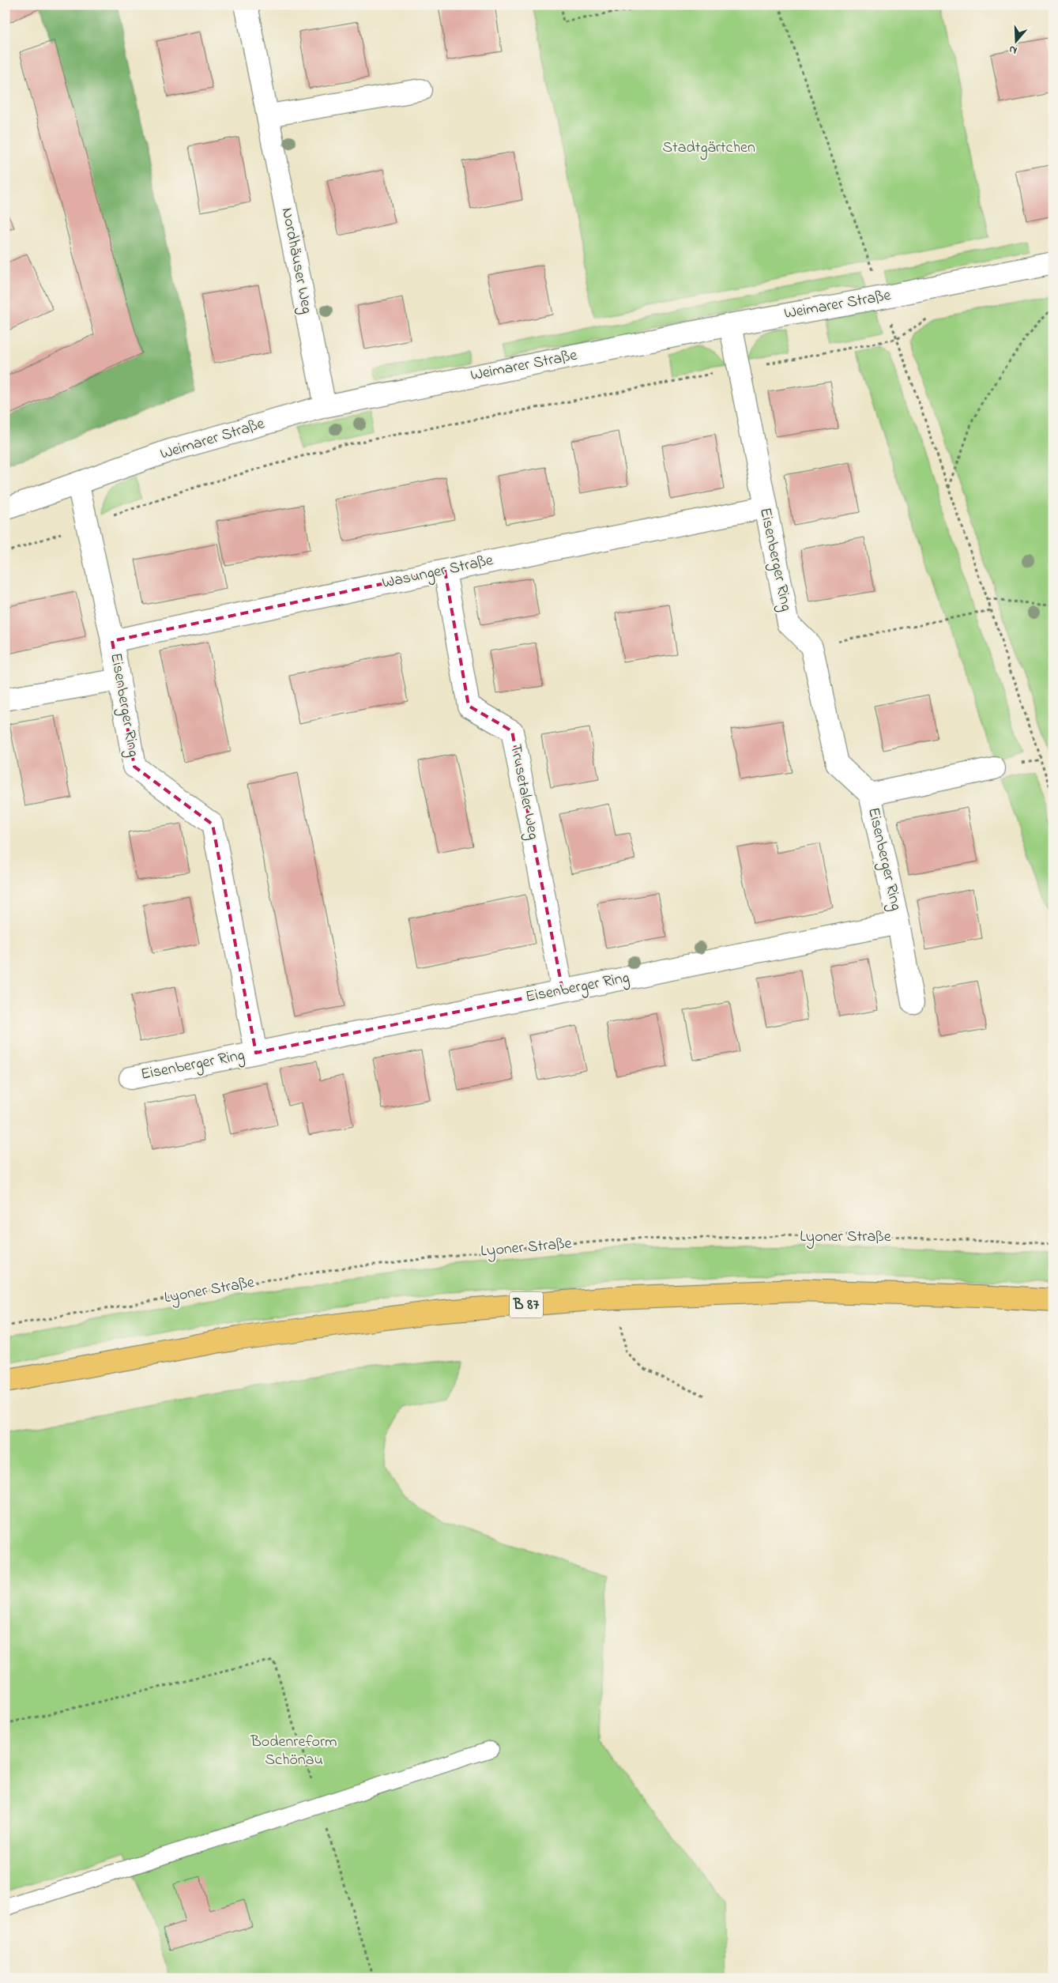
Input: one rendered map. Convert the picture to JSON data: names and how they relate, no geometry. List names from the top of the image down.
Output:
{
  "streets": {
    "main road": ["B 87"],
    "street": [
      "Nordhäuser Weg",
      "Weimarer Straße",
      "Eisenberger Ring",
      "Wasunger Straße",
      "Trusetaler Weg"
    ],
    "path": ["Lyoner Straße"]
  },
  "crossings": [
    ["Nordhäuser Weg", "Weimarer Straße"],
    ["Weimarer Straße", "Eisenberger Ring"],
    ["Eisenberger Ring", "Wasunger Straße"],
    ["Eisenberger Ring", "Trusetaler Weg"],
    ["Wasunger Straße", "Trusetaler Weg"]
  ],
  "parks": ["Stadtgärtchen", "Bodenreform Schönau"],
  "north": "bottom"
}
